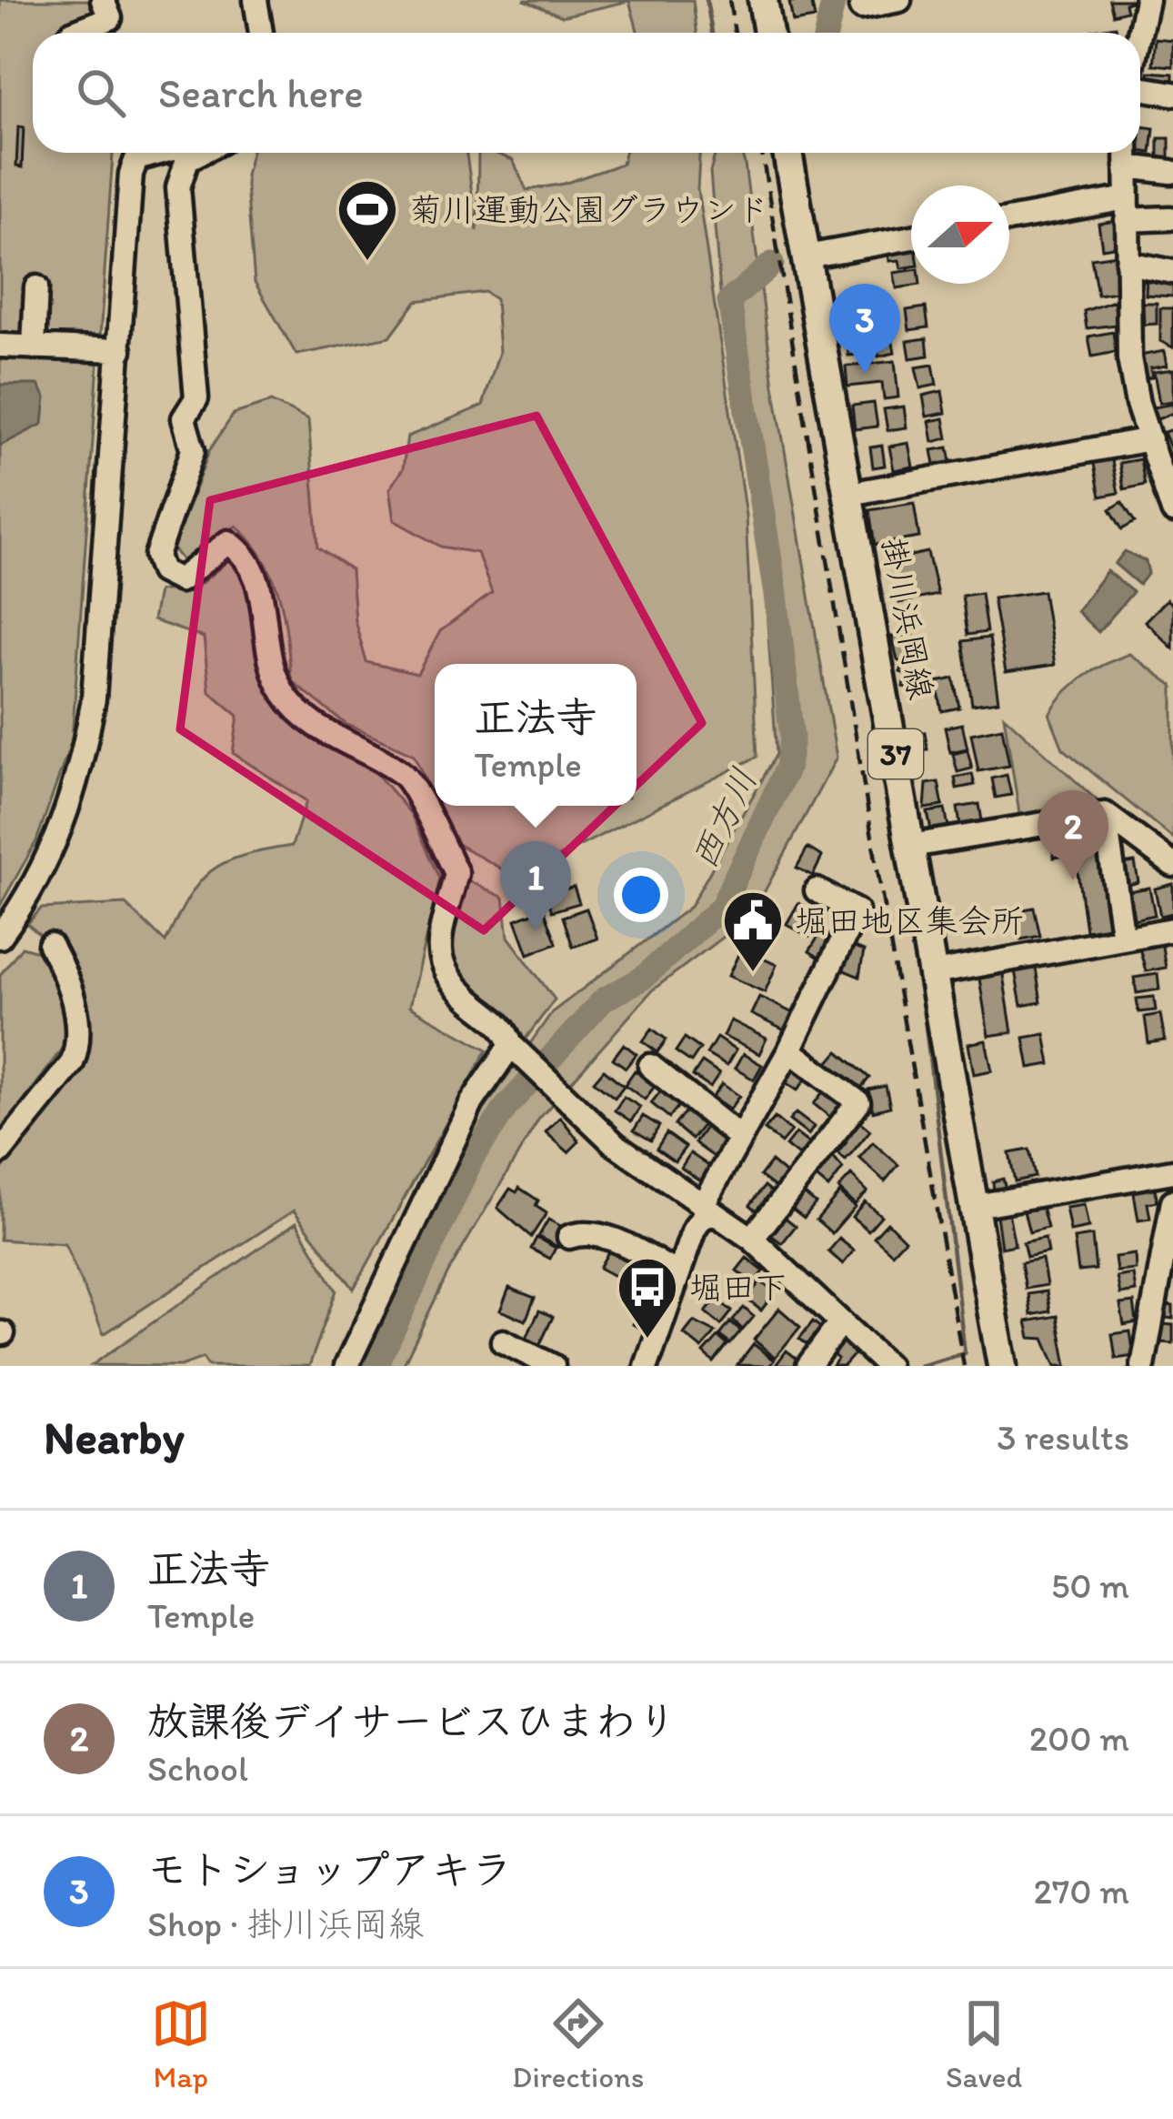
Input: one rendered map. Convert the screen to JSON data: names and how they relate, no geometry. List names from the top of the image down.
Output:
{
  "streets": {
    "main road": ["掛川浜岡線", "37"]
  },
  "water": ["西方川"],
  "places": {
    "sports": ["菊川運動公園グラウンド"],
    "public building": ["堀田地区集会所"],
    "bus stop": ["堀田下"]
  },
  "north": "right",
  "page": {
    "search": "Search here",
    "pins": ["3", "2", "1"],
    "popup": ["正法寺", "Temple"],
    "heading": ["Nearby", "3 results"],
    "list": [
      {
        "mark": "1",
        "name": "正法寺",
        "note": "Temple",
        "value": "50 m"
      },
      {
        "mark": "2",
        "name": "放課後デイサービスひまわり",
        "note": "School",
        "value": "200 m"
      },
      {
        "mark": "3",
        "name": "モトショップアキラ",
        "note": "Shop · 掛川浜岡線",
        "value": "270 m"
      }
    ],
    "nav": ["Map", "Directions", "Saved"]
  }
}
